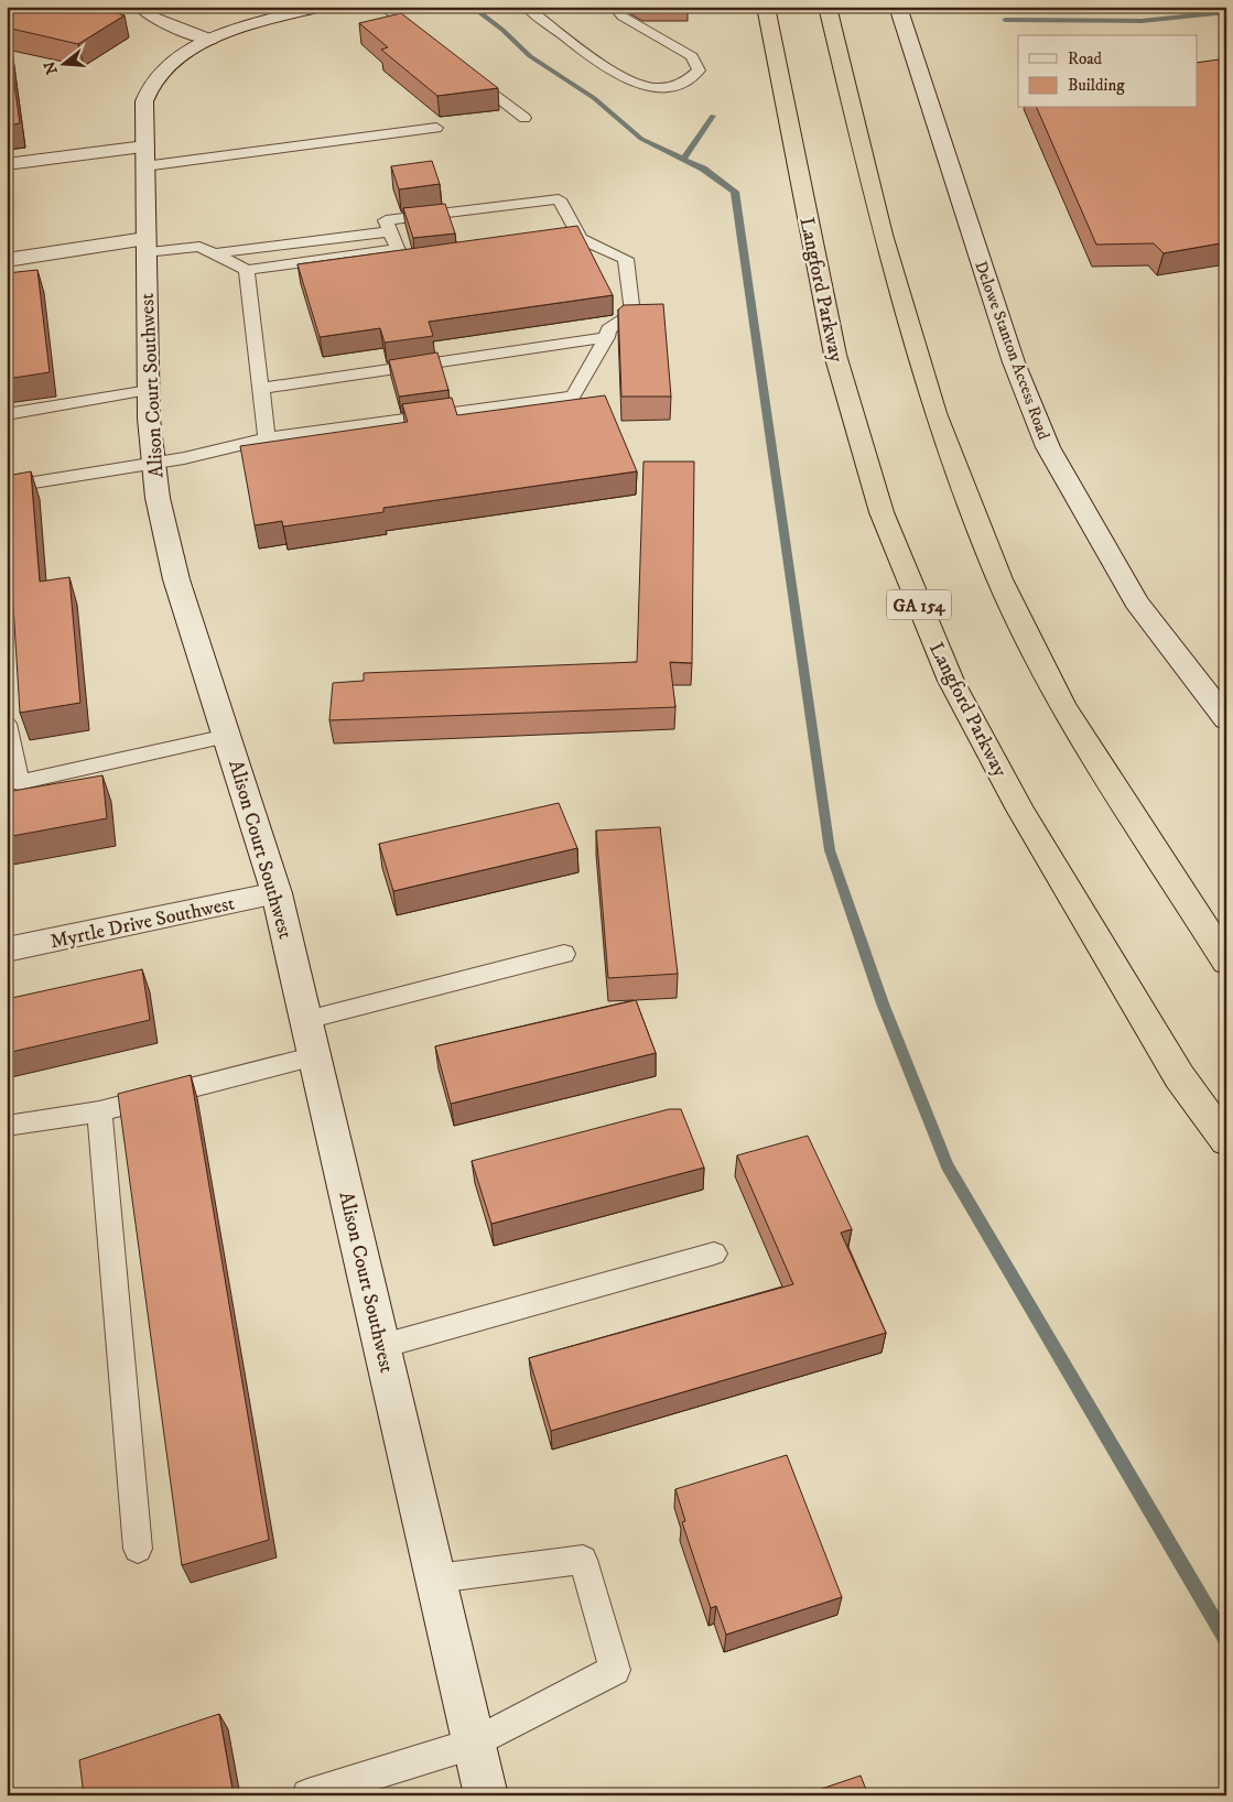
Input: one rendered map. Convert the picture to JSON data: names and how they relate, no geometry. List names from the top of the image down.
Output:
{
  "streets": {
    "highway": ["Langford Parkway", "GA 154"],
    "street": ["Delowe Stanton Access Road", "Alison Court Southwest", "Myrtle Drive Southwest"]
  },
  "crossings": [
    ["Alison Court Southwest", "Myrtle Drive Southwest"]
  ],
  "legend": ["Road", "Building"],
  "north": "left"
}
